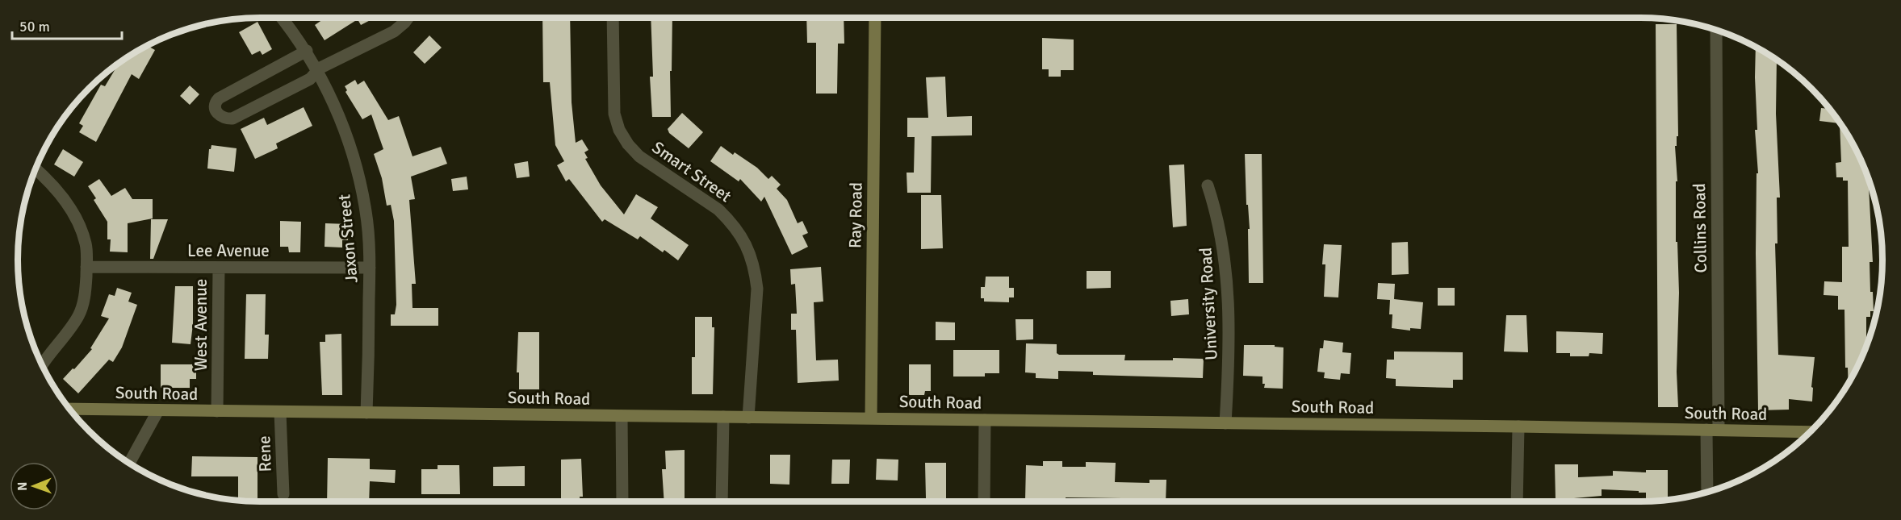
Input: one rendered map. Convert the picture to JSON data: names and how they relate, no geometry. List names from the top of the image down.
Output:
{
  "streets": {
    "street": [
      "Smart Street",
      "Ray Road",
      "Collins Road",
      "Jaxon Street",
      "Lee Avenue",
      "University Road",
      "West Avenue",
      "South Road",
      "Rene"
    ]
  },
  "crossings": [
    ["Smart Street", "South Road"],
    ["Ray Road", "South Road"],
    ["Collins Road", "South Road"],
    ["Jaxon Street", "Lee Avenue"],
    ["Jaxon Street", "South Road"],
    ["Lee Avenue", "West Avenue"],
    ["University Road", "South Road"],
    ["West Avenue", "South Road"],
    ["South Road", "Rene"]
  ],
  "scale_bar": "50 m",
  "north": "left"
}
